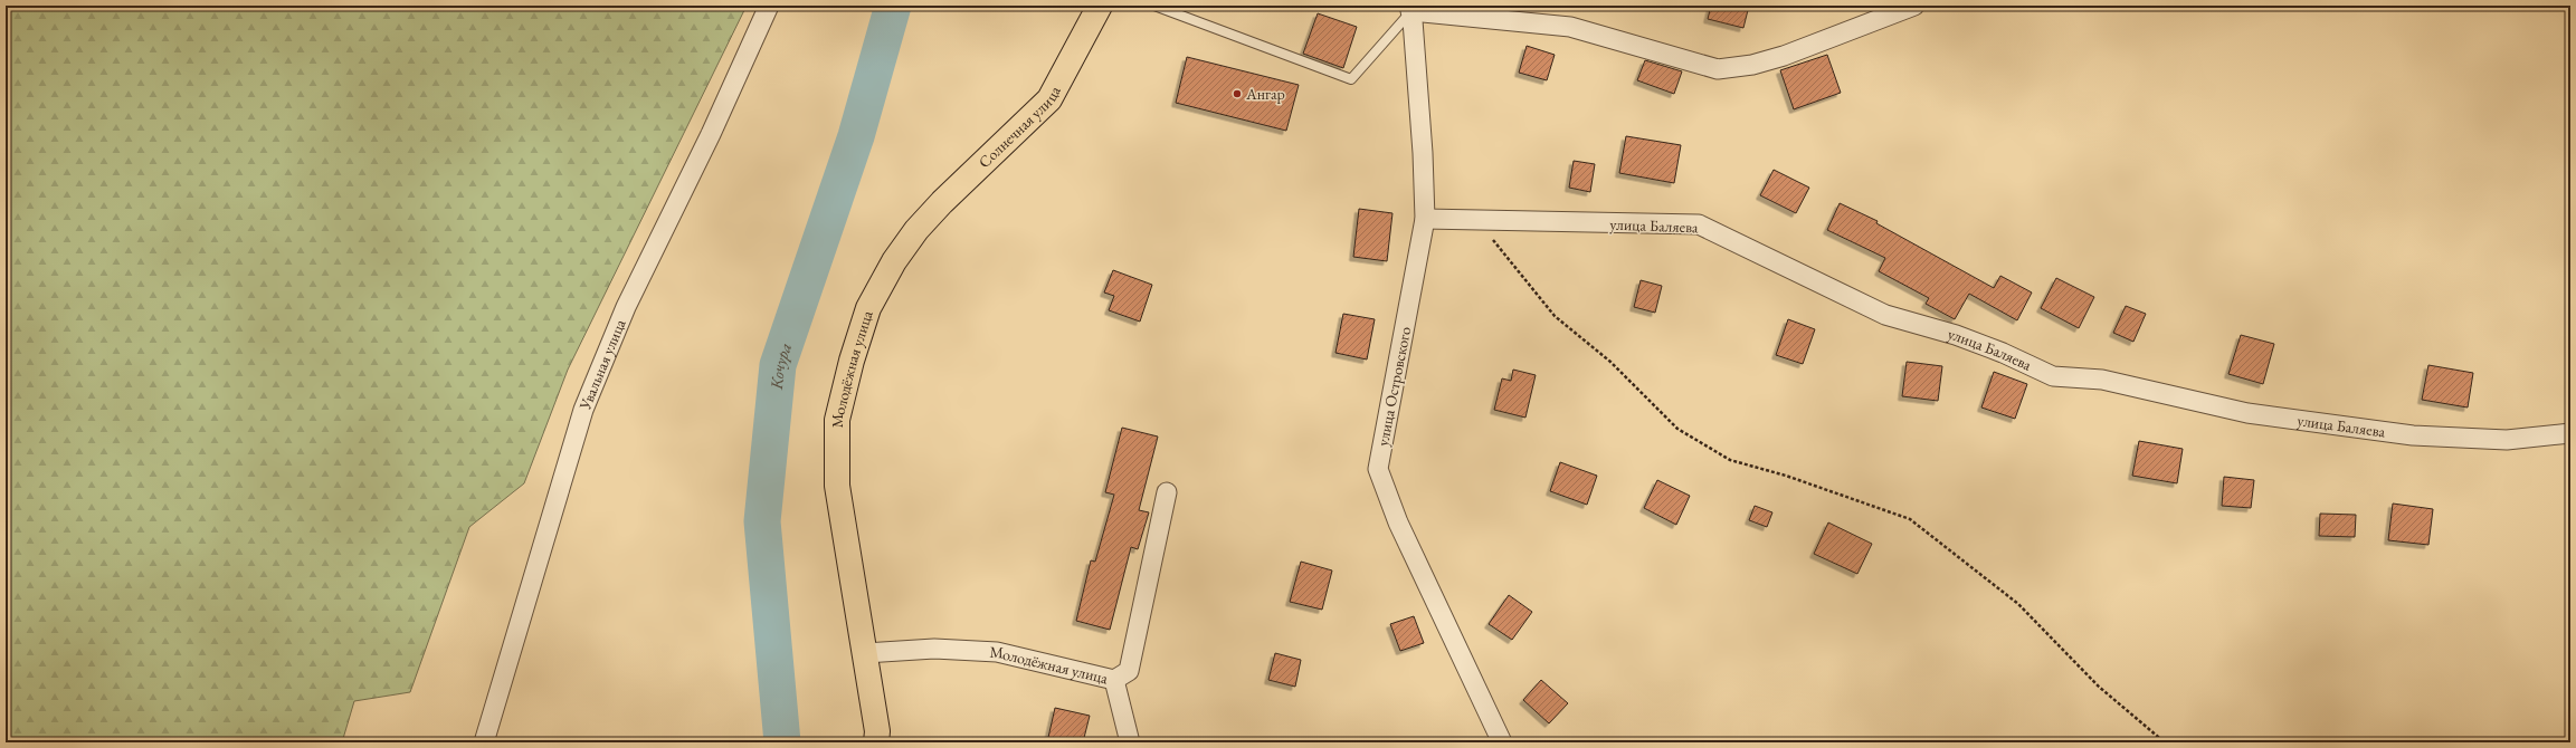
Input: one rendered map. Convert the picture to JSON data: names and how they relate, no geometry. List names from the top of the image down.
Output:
{
  "streets": {
    "main road": ["Солнечная улица", "Молодёжная улица"],
    "street": ["улица Баляева", "Увальная улица", "улица Островского"]
  },
  "crossings": [
    ["Солнечная улица", "Молодёжная улица"],
    ["улица Баляева", "улица Островского"]
  ],
  "water": ["Кочура"],
  "places": ["Ангар"]
}
